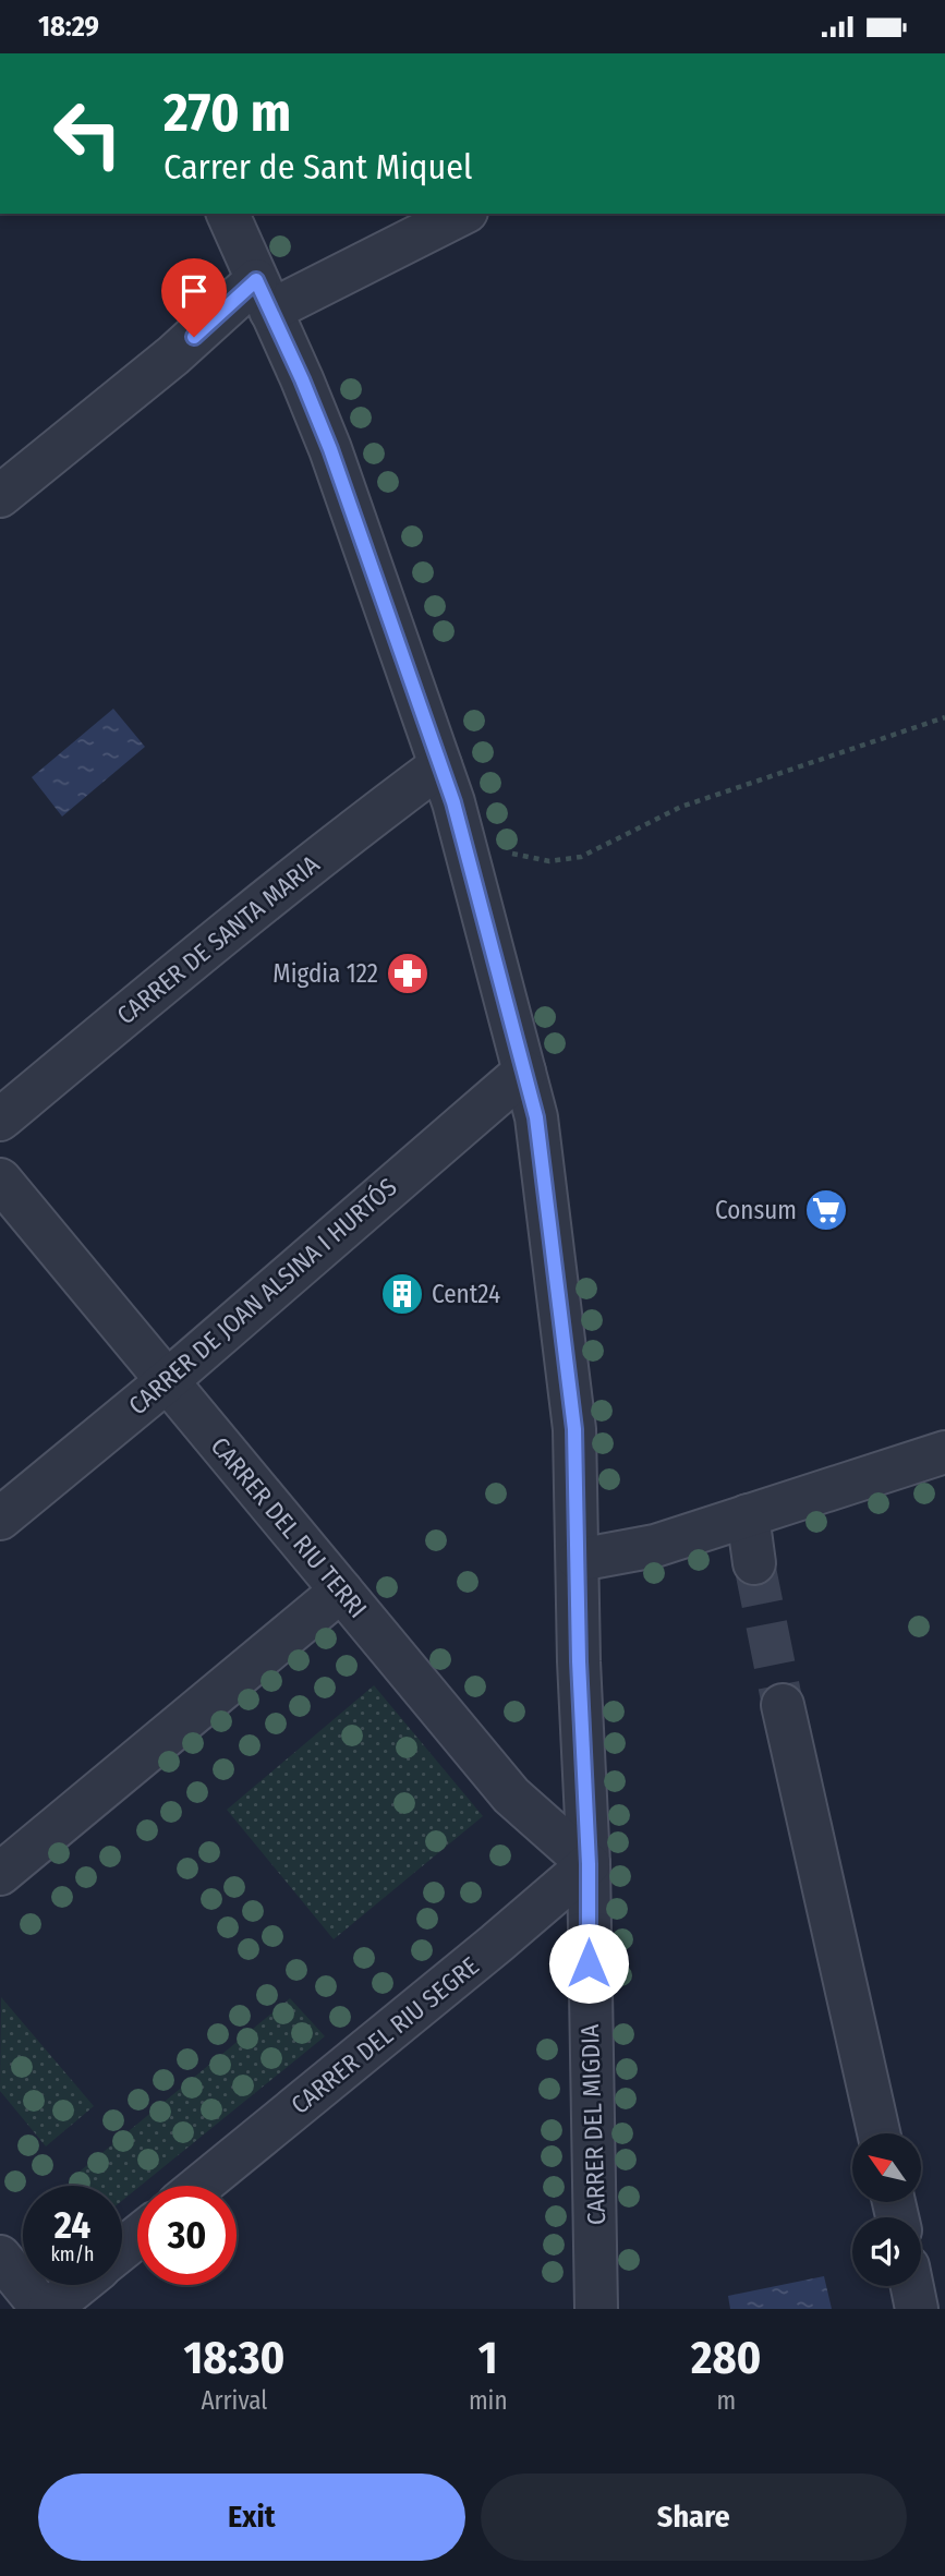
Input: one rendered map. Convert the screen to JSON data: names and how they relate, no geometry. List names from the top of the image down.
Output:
{
  "streets": {
    "street": [
      "CARRER DE SANTA MARIA",
      "CARRER DE JOAN ALSINA I HURTÓS",
      "CARRER DEL RIU TERRI",
      "CARRER DEL RIU SEGRE",
      "CARRER DEL MIGDIA"
    ]
  },
  "crossings": [
    ["CARRER DE SANTA MARIA", "CARRER DEL MIGDIA"],
    ["CARRER DE JOAN ALSINA I HURTÓS", "CARRER DEL RIU TERRI"],
    ["CARRER DE JOAN ALSINA I HURTÓS", "CARRER DEL MIGDIA"],
    ["CARRER DEL RIU TERRI", "CARRER DEL RIU SEGRE"],
    ["CARRER DEL RIU TERRI", "CARRER DEL MIGDIA"],
    ["CARRER DEL RIU SEGRE", "CARRER DEL MIGDIA"]
  ],
  "places": {
    "pharmacy": ["Migdia 122"],
    "supermarket": ["Consum"],
    "building": ["Cent24"]
  },
  "north": "top left",
  "page": {
    "status": "18:29",
    "turn": ["270 m", "Carrer de Sant Miquel"],
    "speed": "24 km/h",
    "limit": "30",
    "eta": [
      "18:30",
      "Arrival",
      "1",
      "min",
      "280",
      "m"
    ],
    "buttons": ["Exit", "Share"]
  }
}
